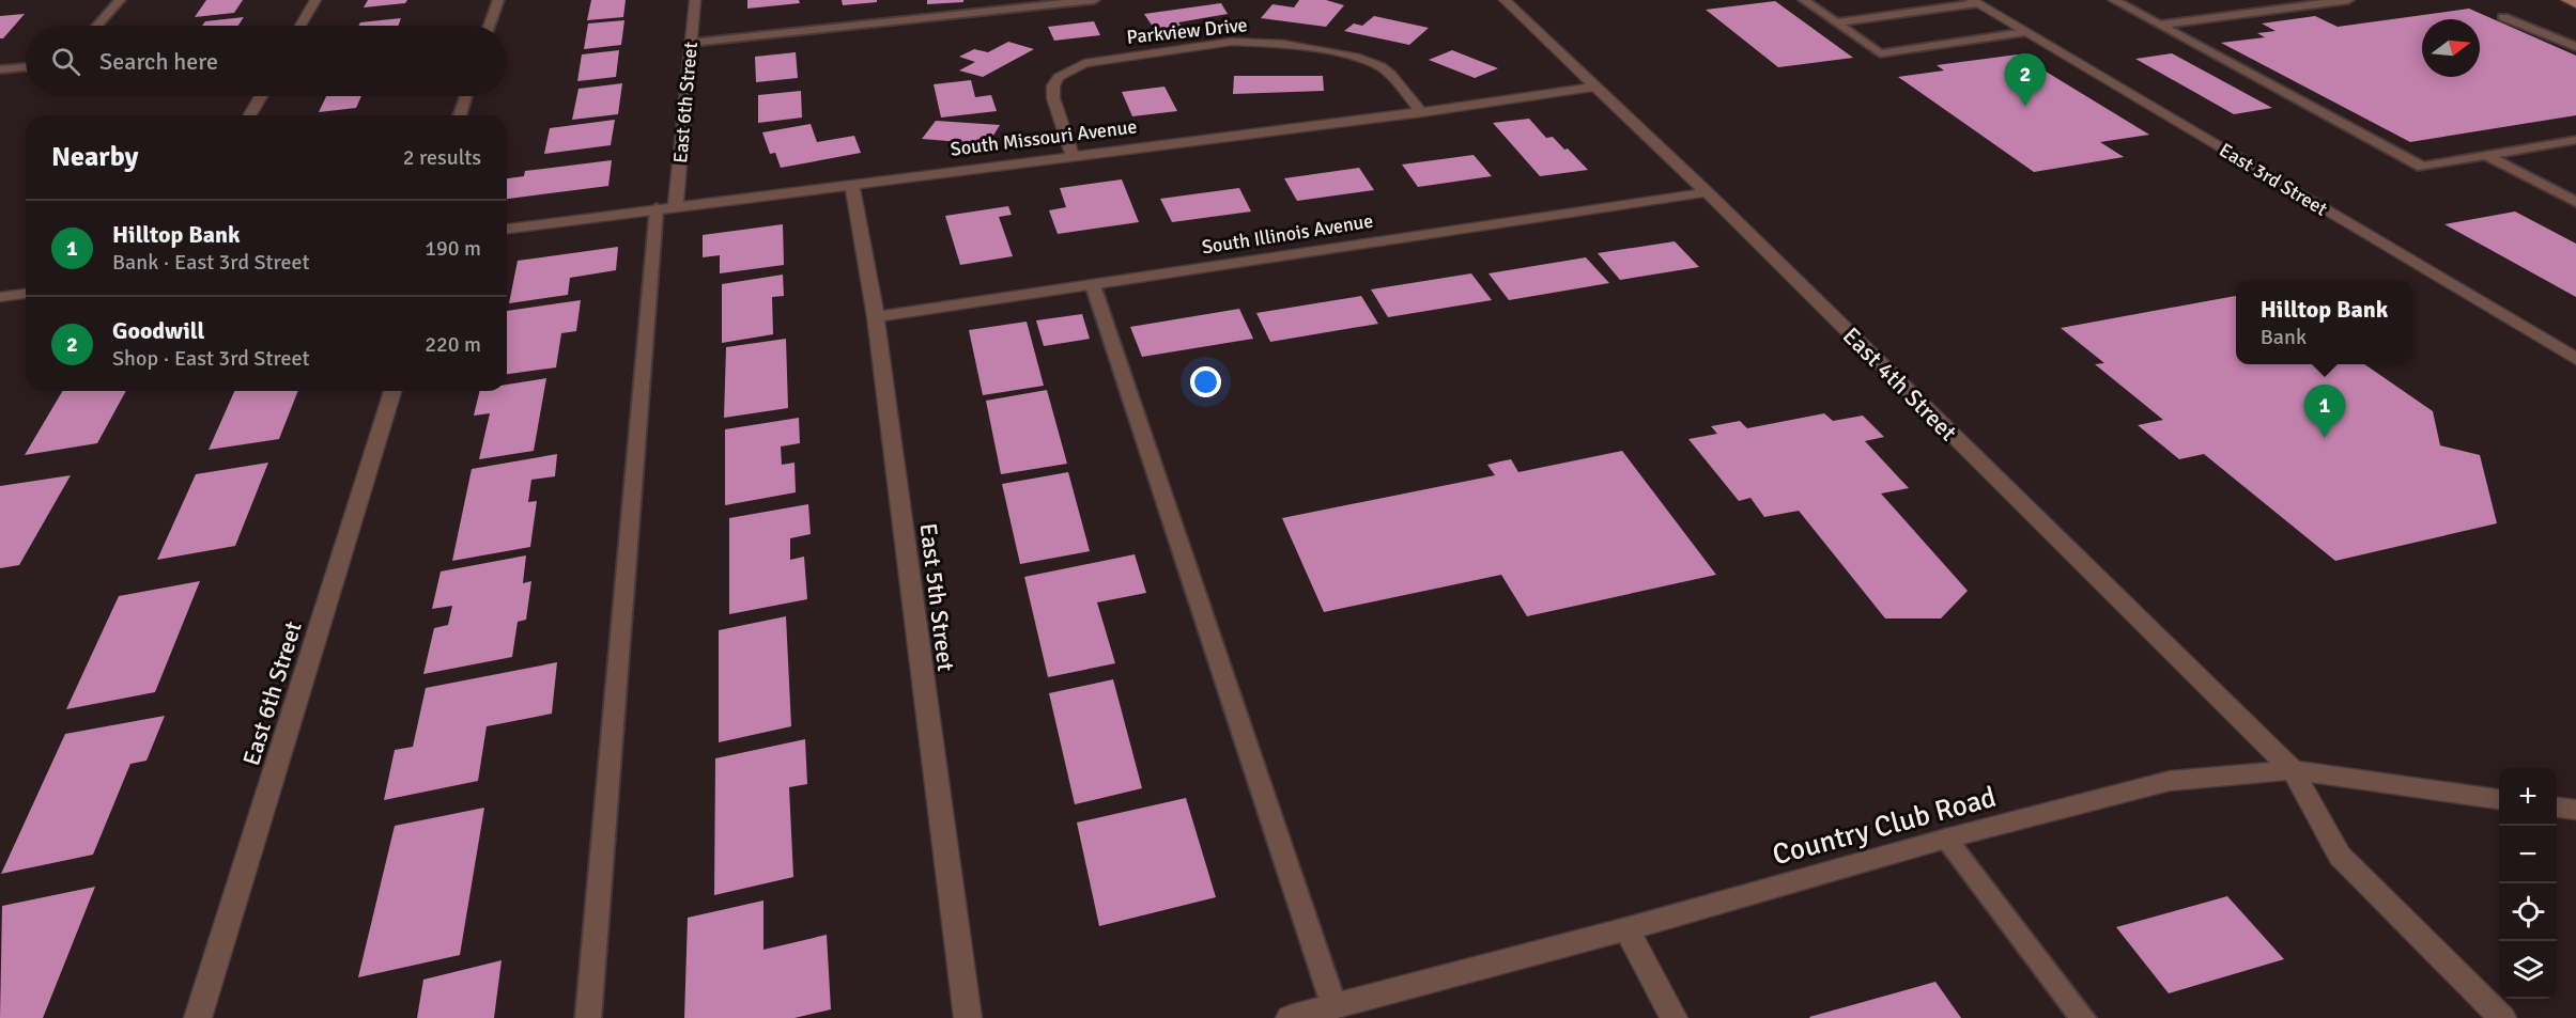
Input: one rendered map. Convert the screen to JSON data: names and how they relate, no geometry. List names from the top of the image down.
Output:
{
  "streets": {
    "street": [
      "Parkview Drive",
      "East 6th Street",
      "South Missouri Avenue",
      "East 3rd Street",
      "South Illinois Avenue",
      "East 4th Street",
      "East 5th Street",
      "Country Club Road"
    ]
  },
  "crossings": [
    ["Parkview Drive", "South Missouri Avenue"],
    ["East 6th Street", "South Missouri Avenue"],
    ["South Missouri Avenue", "East 4th Street"],
    ["South Missouri Avenue", "East 5th Street"],
    ["South Illinois Avenue", "East 4th Street"],
    ["South Illinois Avenue", "East 5th Street"],
    ["East 4th Street", "Country Club Road"]
  ],
  "north": "right",
  "page": {
    "search": "Search here",
    "pins": ["2", "1"],
    "heading": ["Nearby", "2 results"],
    "list": [
      {
        "mark": "1",
        "name": "Hilltop Bank",
        "note": "Bank · East 3rd Street",
        "value": "190 m"
      },
      {
        "mark": "2",
        "name": "Goodwill",
        "note": "Shop · East 3rd Street",
        "value": "220 m"
      }
    ],
    "popup": ["Hilltop Bank", "Bank"],
    "map_buttons": ["+", "−"]
  }
}
